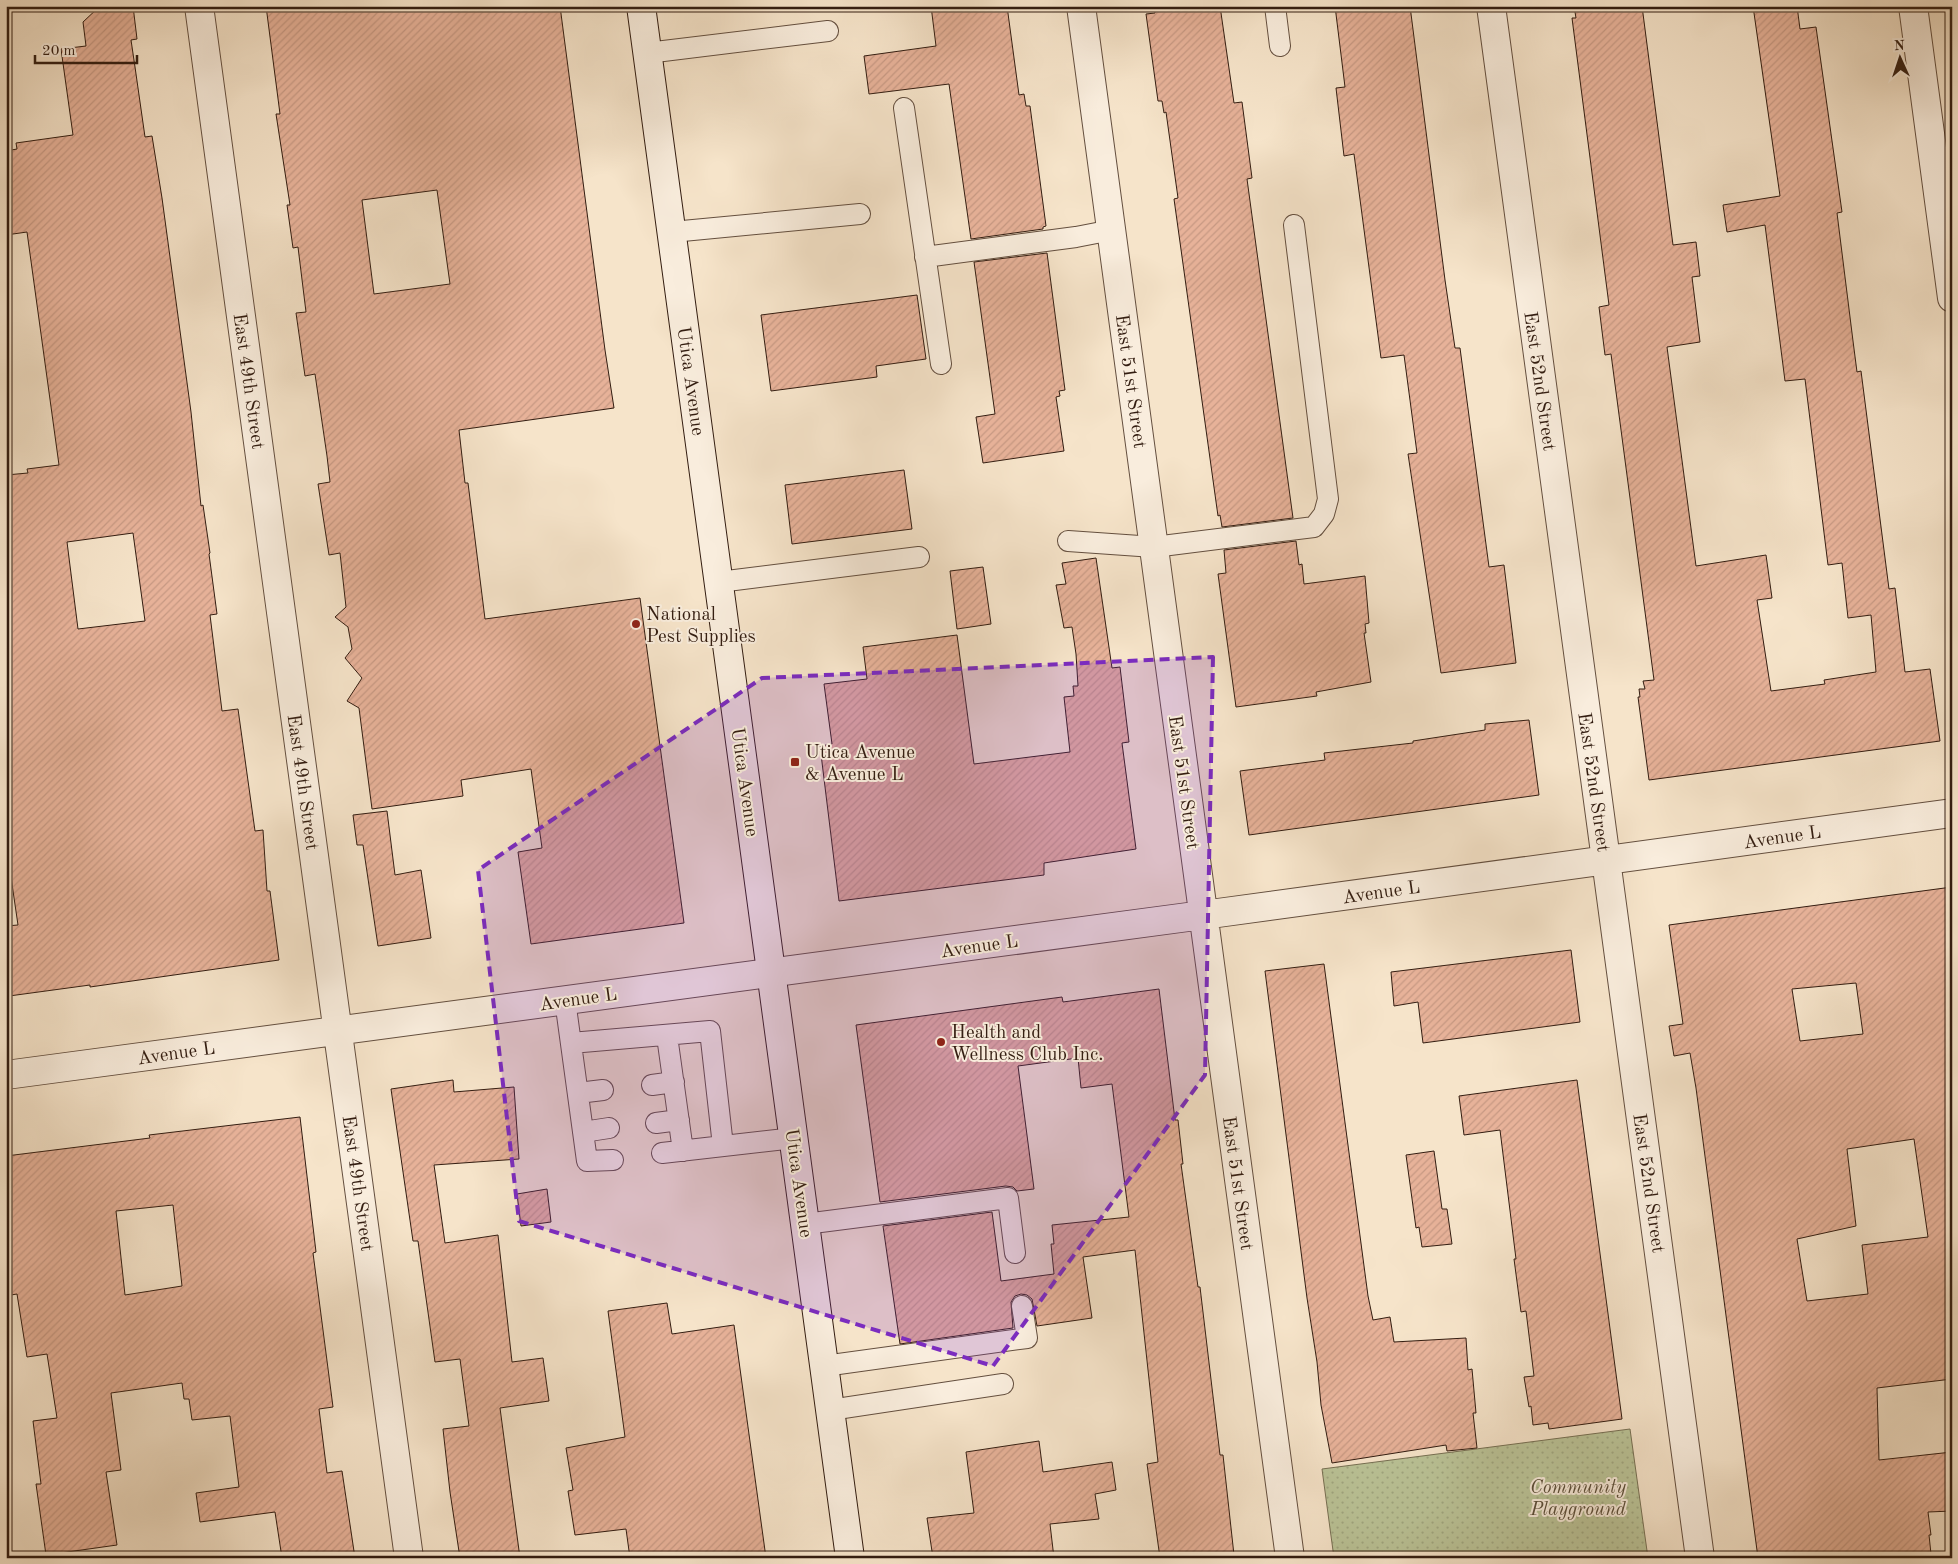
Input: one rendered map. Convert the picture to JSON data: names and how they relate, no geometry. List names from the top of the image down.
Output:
{
  "streets": {
    "street": [
      "East 49th Street",
      "Utica Avenue",
      "East 51st Street",
      "East 52nd Street",
      "Avenue L"
    ]
  },
  "crossings": [
    ["East 49th Street", "Avenue L"],
    ["Utica Avenue", "Avenue L"],
    ["East 51st Street", "Avenue L"],
    ["East 52nd Street", "Avenue L"]
  ],
  "parks": ["Community Playground"],
  "places": {
    "other": ["National Pest Supplies", "Health and Wellness Club Inc."],
    "transit": ["Utica Avenue & Avenue L"]
  },
  "scale_bar": "20 m",
  "north": "top"
}
